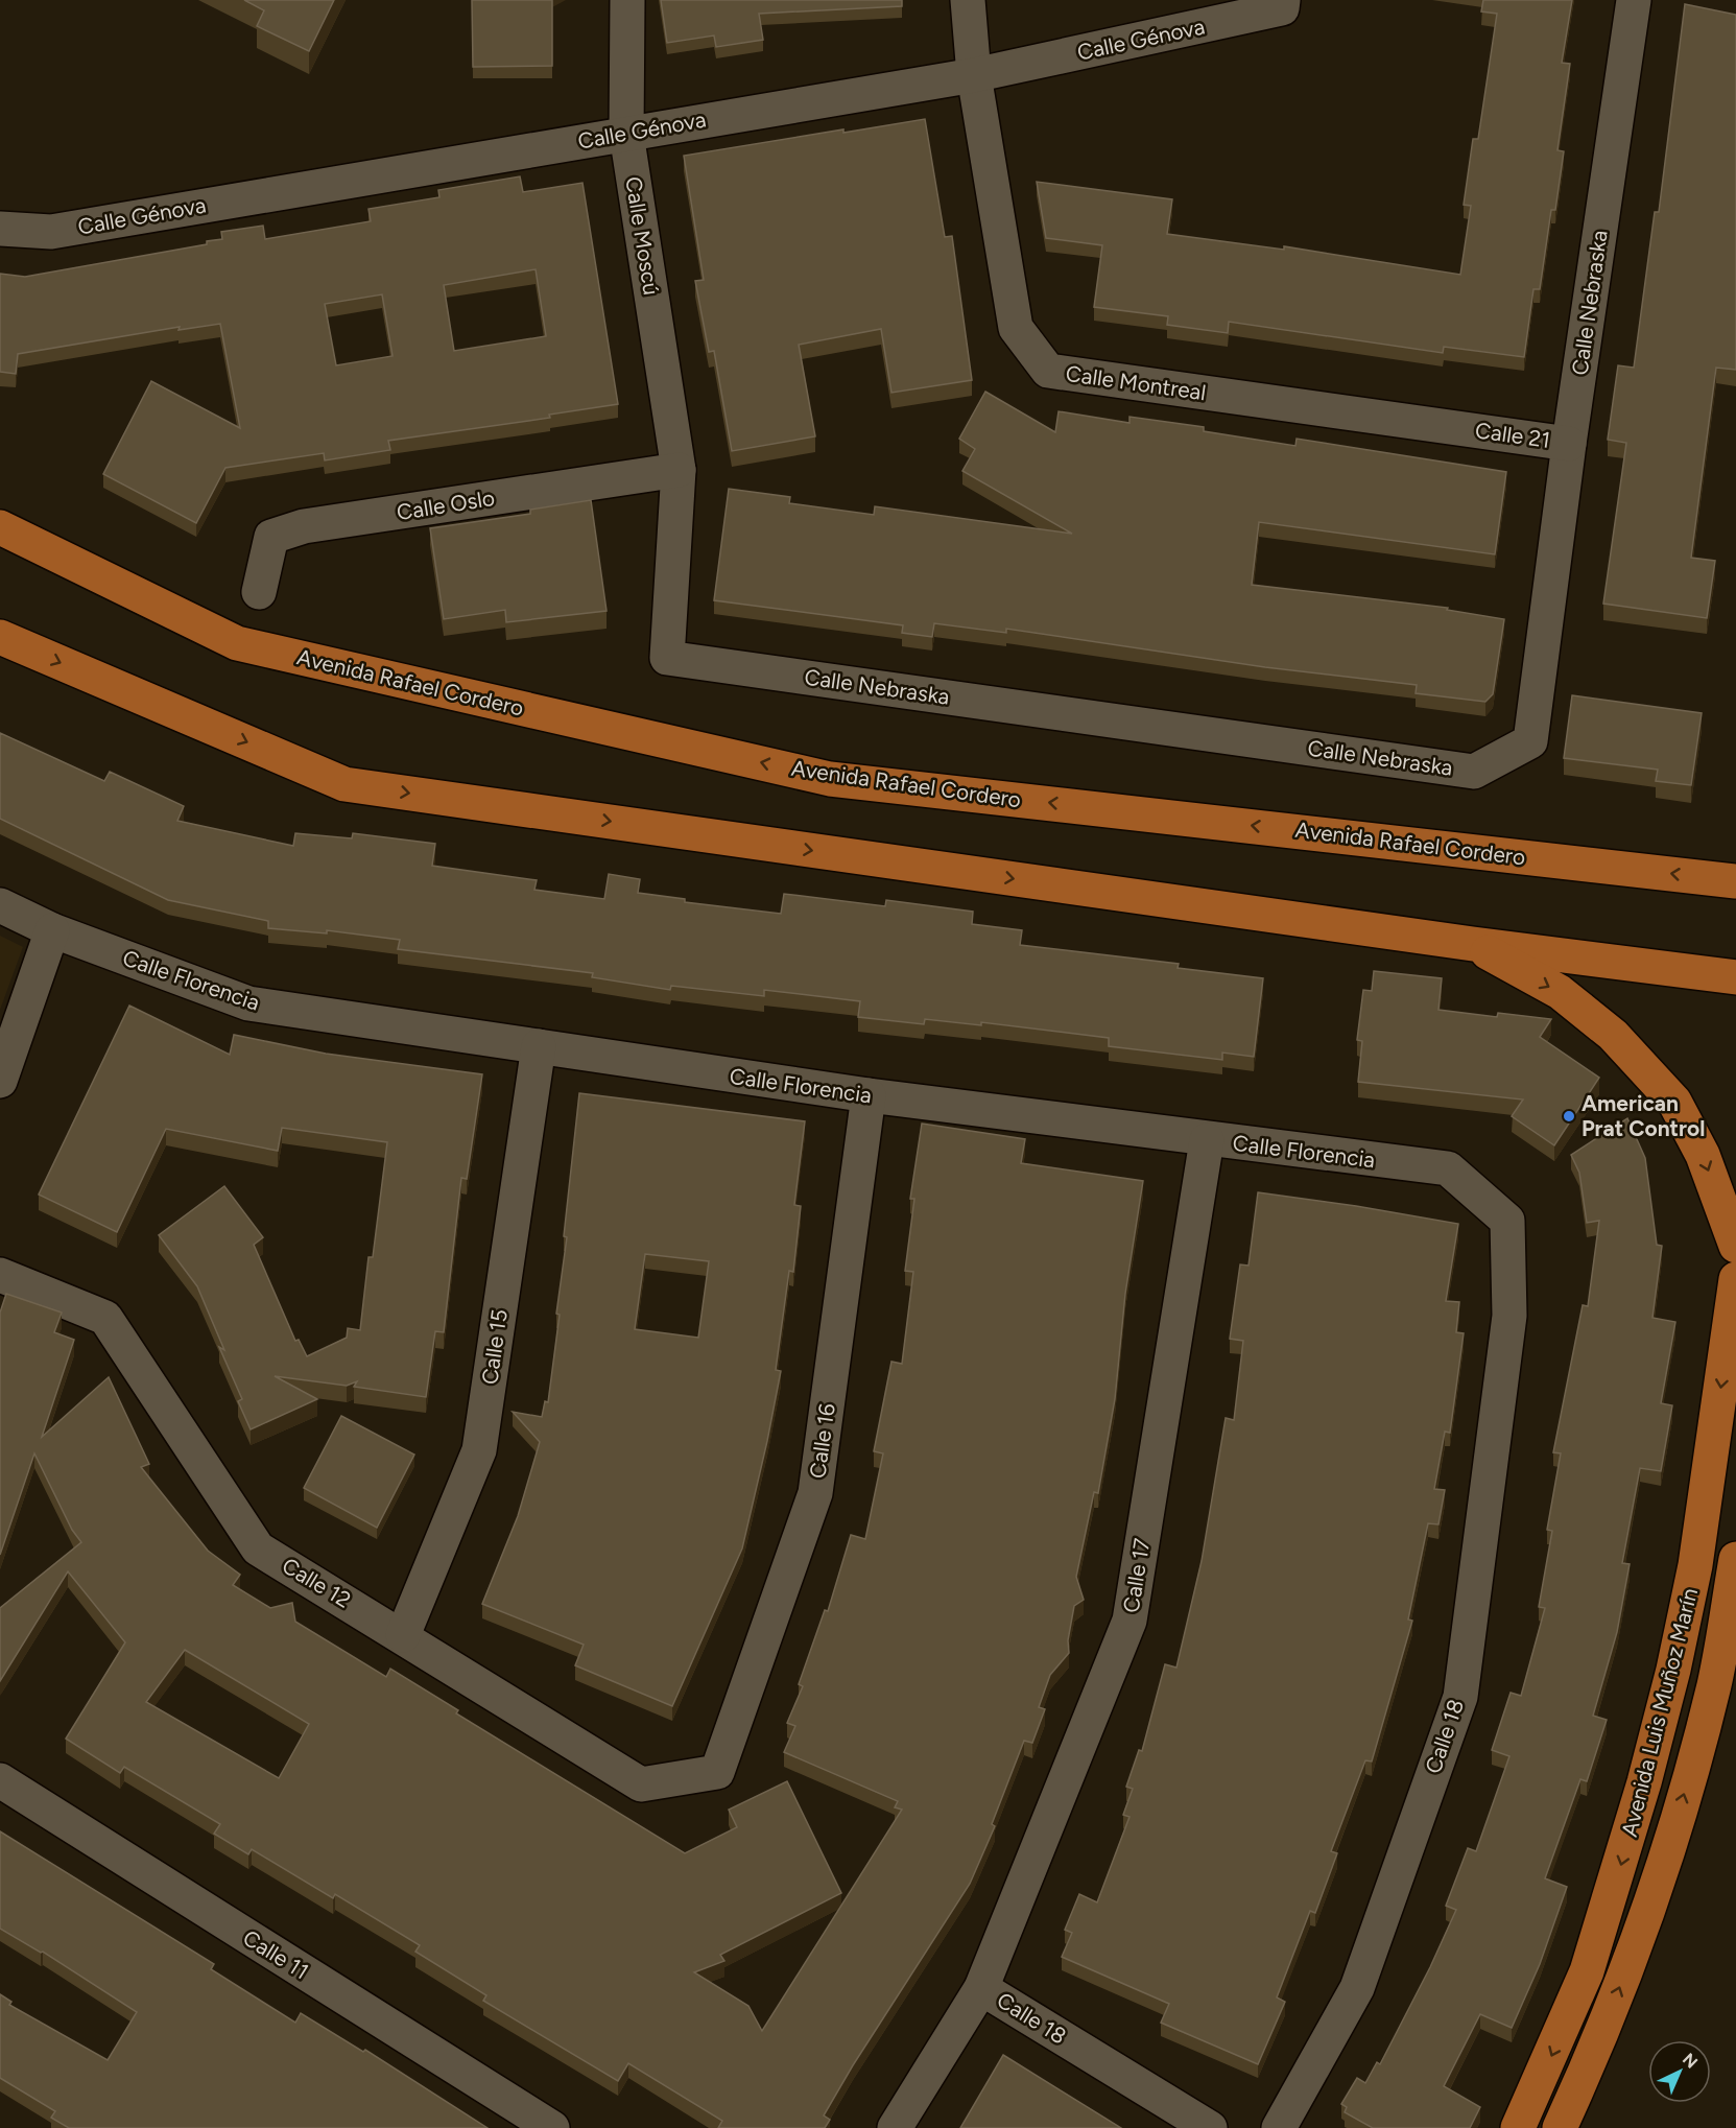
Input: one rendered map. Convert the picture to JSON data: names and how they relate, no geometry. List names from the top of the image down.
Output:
{
  "streets": {
    "main road": ["Avenida Rafael Cordero", "Avenida Luis Muñoz Marín"],
    "street": [
      "Calle Génova",
      "Calle Moscú",
      "Calle Nebraska",
      "Calle Montreal",
      "Calle 21",
      "Calle Oslo",
      "Calle Florencia",
      "Calle 15",
      "Calle 16",
      "Calle 17",
      "Calle 12",
      "Calle 18",
      "Calle 11"
    ]
  },
  "crossings": [
    ["Calle Génova", "Calle Moscú"],
    ["Calle Génova", "Calle Montreal"],
    ["Calle Moscú", "Calle Nebraska"],
    ["Calle Moscú", "Calle Oslo"],
    ["Calle Nebraska", "Calle 21"],
    ["Calle Nebraska", "Calle Oslo"],
    ["Calle Montreal", "Calle 21"],
    ["Calle Florencia", "Calle 15"],
    ["Calle Florencia", "Calle 16"],
    ["Calle Florencia", "Calle 17"],
    ["Calle Florencia", "Calle 18"],
    ["Calle 15", "Calle 12"],
    ["Calle 16", "Calle 12"],
    ["Calle 17", "Calle 18"]
  ],
  "places": ["American Prat Control"],
  "north": "top right"
}
